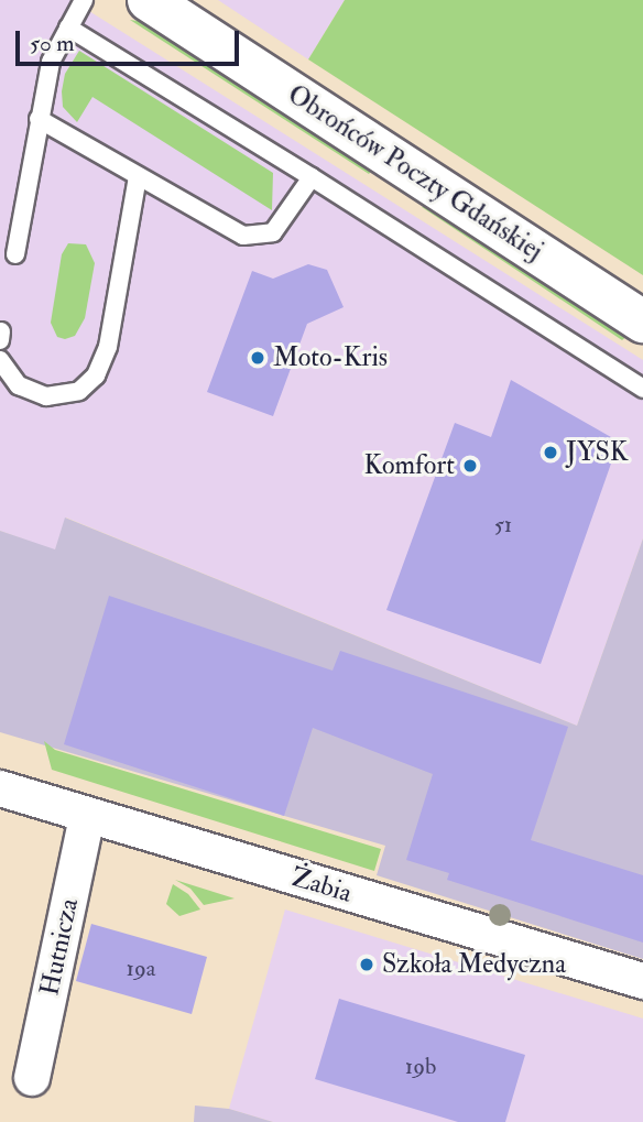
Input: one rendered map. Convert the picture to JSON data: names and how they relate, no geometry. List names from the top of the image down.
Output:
{
  "streets": {
    "street": ["Obrońców Poczty Gdańskiej", "Żabia", "Hutnicza"]
  },
  "crossings": [
    ["Żabia", "Hutnicza"]
  ],
  "places": [
    "Moto-Kris",
    "JYSK",
    "Komfort",
    "Szkoła Medyczna"
  ],
  "house_numbers": ["51", "19a", "19b"],
  "scale_bar": "50 m"
}
